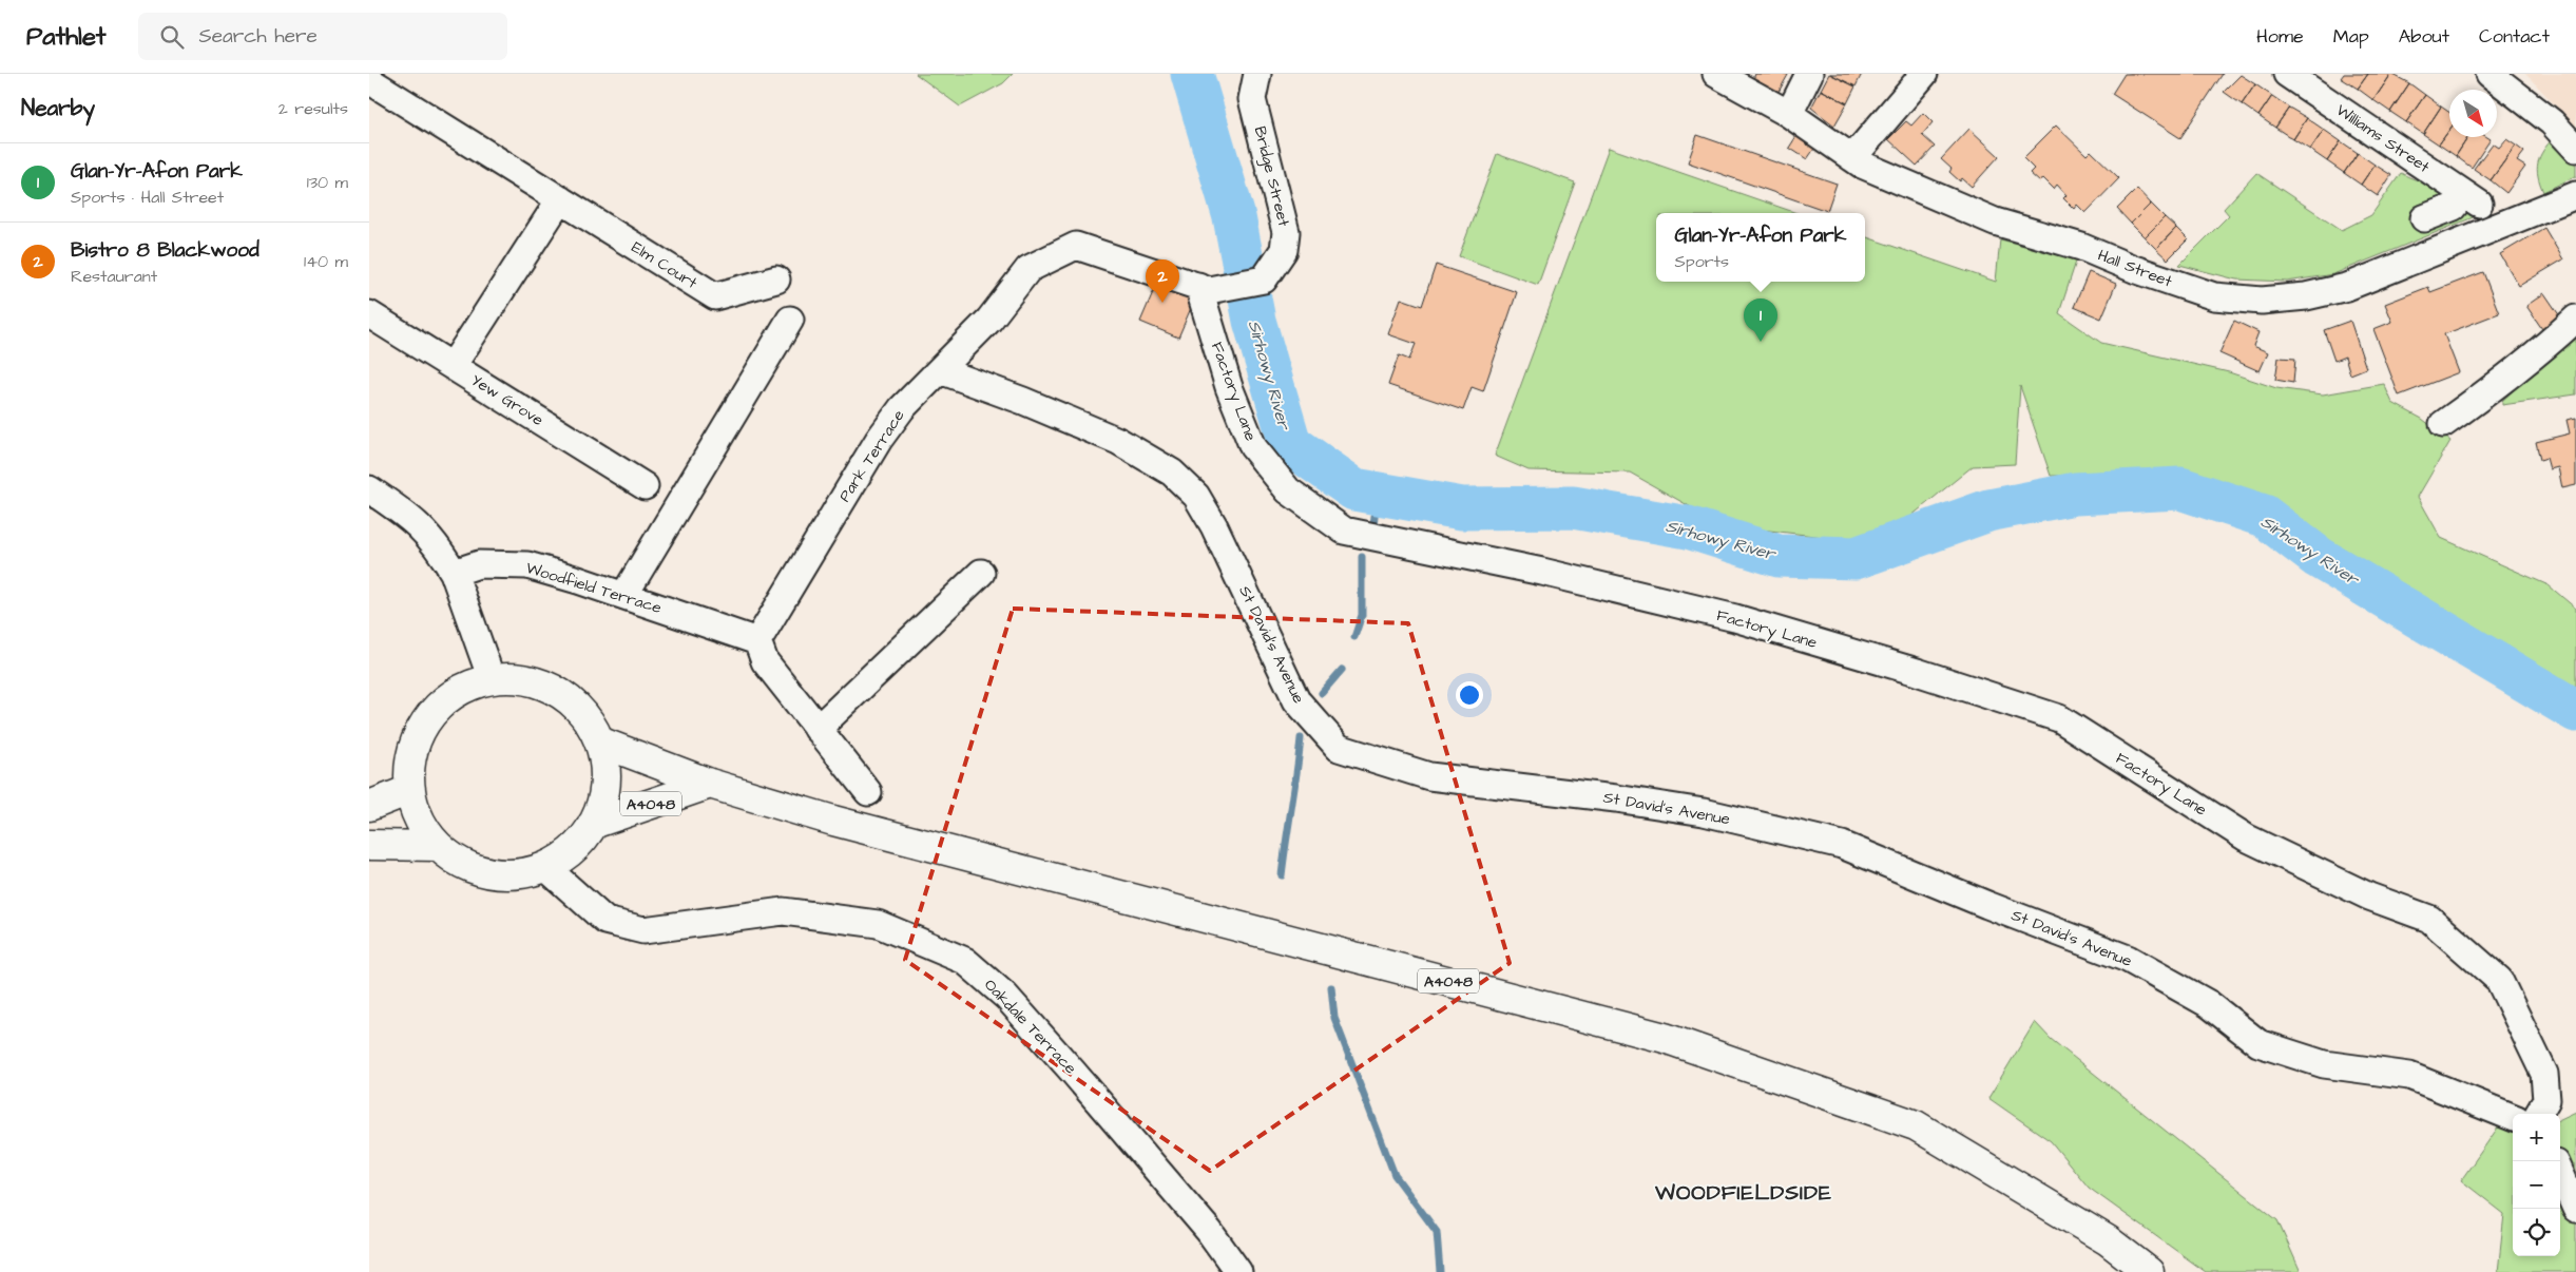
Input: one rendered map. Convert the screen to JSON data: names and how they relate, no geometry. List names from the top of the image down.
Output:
{
  "streets": {
    "main road": ["A4048"],
    "street": [
      "Williams Street",
      "Bridge Street",
      "Elm Court",
      "Hall Street",
      "Factory Lane",
      "Yew Grove",
      "Park Terrace",
      "Woodfield Terrace",
      "St David's Avenue",
      "Oakdale Terrace"
    ]
  },
  "crossings": [
    ["Bridge Street", "Factory Lane"],
    ["Bridge Street", "Park Terrace"],
    ["Factory Lane", "Park Terrace"],
    ["Park Terrace", "Woodfield Terrace"],
    ["Park Terrace", "St David's Avenue"]
  ],
  "districts": ["WOODFIELDSIDE"],
  "water": ["Sirhowy River"],
  "north": "bottom right",
  "page": {
    "header": "Pathlet",
    "search": "Search here",
    "nav": [
      "Home",
      "Map",
      "About",
      "Contact"
    ],
    "heading": ["Nearby", "2 results"],
    "list": [
      {
        "mark": "1",
        "name": "Glan-Yr-Afon Park",
        "note": "Sports · Hall Street",
        "value": "130 m"
      },
      {
        "mark": "2",
        "name": "Bistro 8 Blackwood",
        "note": "Restaurant",
        "value": "140 m"
      }
    ],
    "popup": ["Glan-Yr-Afon Park", "Sports"],
    "pins": ["2", "1"],
    "map_buttons": ["+", "−"]
  }
}
